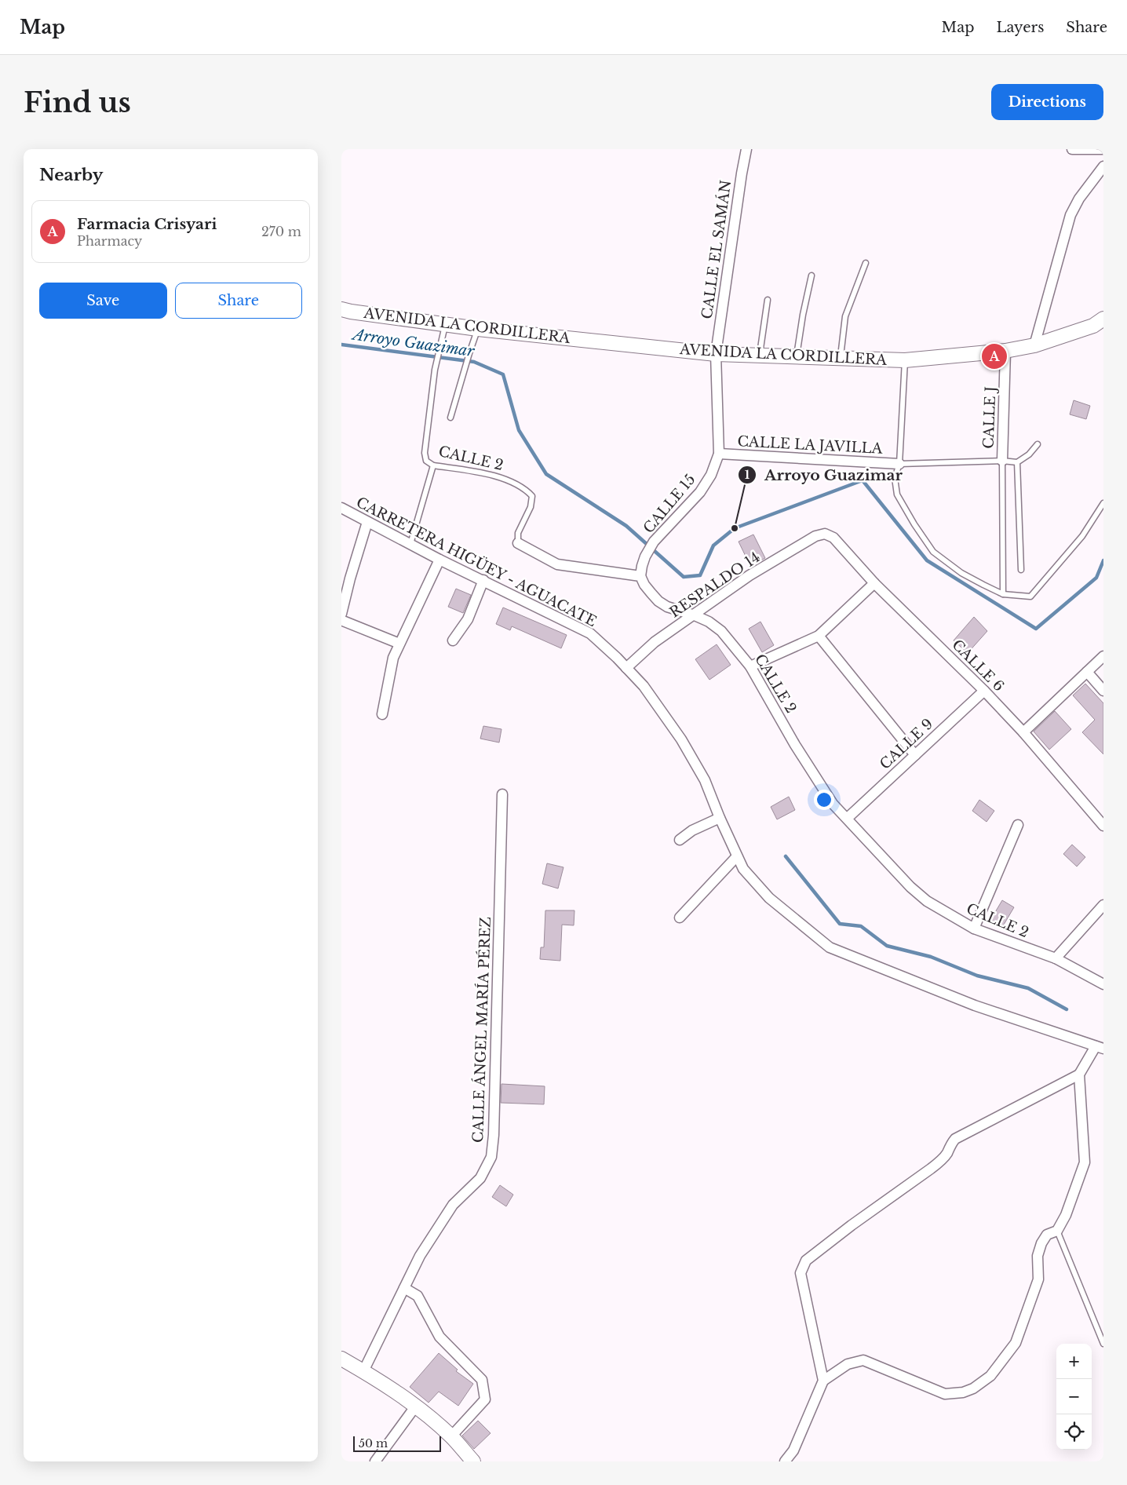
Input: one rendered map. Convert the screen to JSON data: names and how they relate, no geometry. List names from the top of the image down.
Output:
{
  "streets": {
    "main road": ["AVENIDA LA CORDILLERA"],
    "street": [
      "CALLE EL SAMÁN",
      "CALLE J",
      "CALLE LA JAVILLA",
      "CALLE 2",
      "CALLE 15",
      "CARRETERA HIGÜEY - AGUACATE",
      "RESPALDO 14",
      "CALLE 6",
      "CALLE 9",
      "CALLE ÁNGEL MARÍA PÉREZ"
    ]
  },
  "crossings": [
    ["CALLE EL SAMÁN", "AVENIDA LA CORDILLERA"],
    ["CALLE EL SAMÁN", "CALLE 15"],
    ["AVENIDA LA CORDILLERA", "CALLE J"],
    ["AVENIDA LA CORDILLERA", "CALLE 2"],
    ["AVENIDA LA CORDILLERA", "CALLE 15"],
    ["CALLE LA JAVILLA", "CALLE 15"],
    ["CALLE 2", "CALLE 15"],
    ["CALLE 2", "RESPALDO 14"],
    ["CALLE 2", "CALLE 9"],
    ["CARRETERA HIGÜEY - AGUACATE", "RESPALDO 14"],
    ["RESPALDO 14", "CALLE 6"],
    ["CALLE 6", "CALLE 9"]
  ],
  "water": ["Arroyo Guazimar"],
  "places": ["Arroyo Guazimar"],
  "scale_bar": "50 m",
  "page": {
    "header": "Map",
    "nav": ["Map", "Layers", "Share"],
    "buttons": [
      "Directions",
      ["Save", "Share"]
    ],
    "title": "Find us",
    "heading": "Nearby",
    "list": [
      {
        "mark": "A",
        "name": "Farmacia Crisyari",
        "note": "Pharmacy",
        "value": "270 m"
      }
    ],
    "pins": "A",
    "map_buttons": ["+", "−"],
    "scale": "50 m"
  }
}
